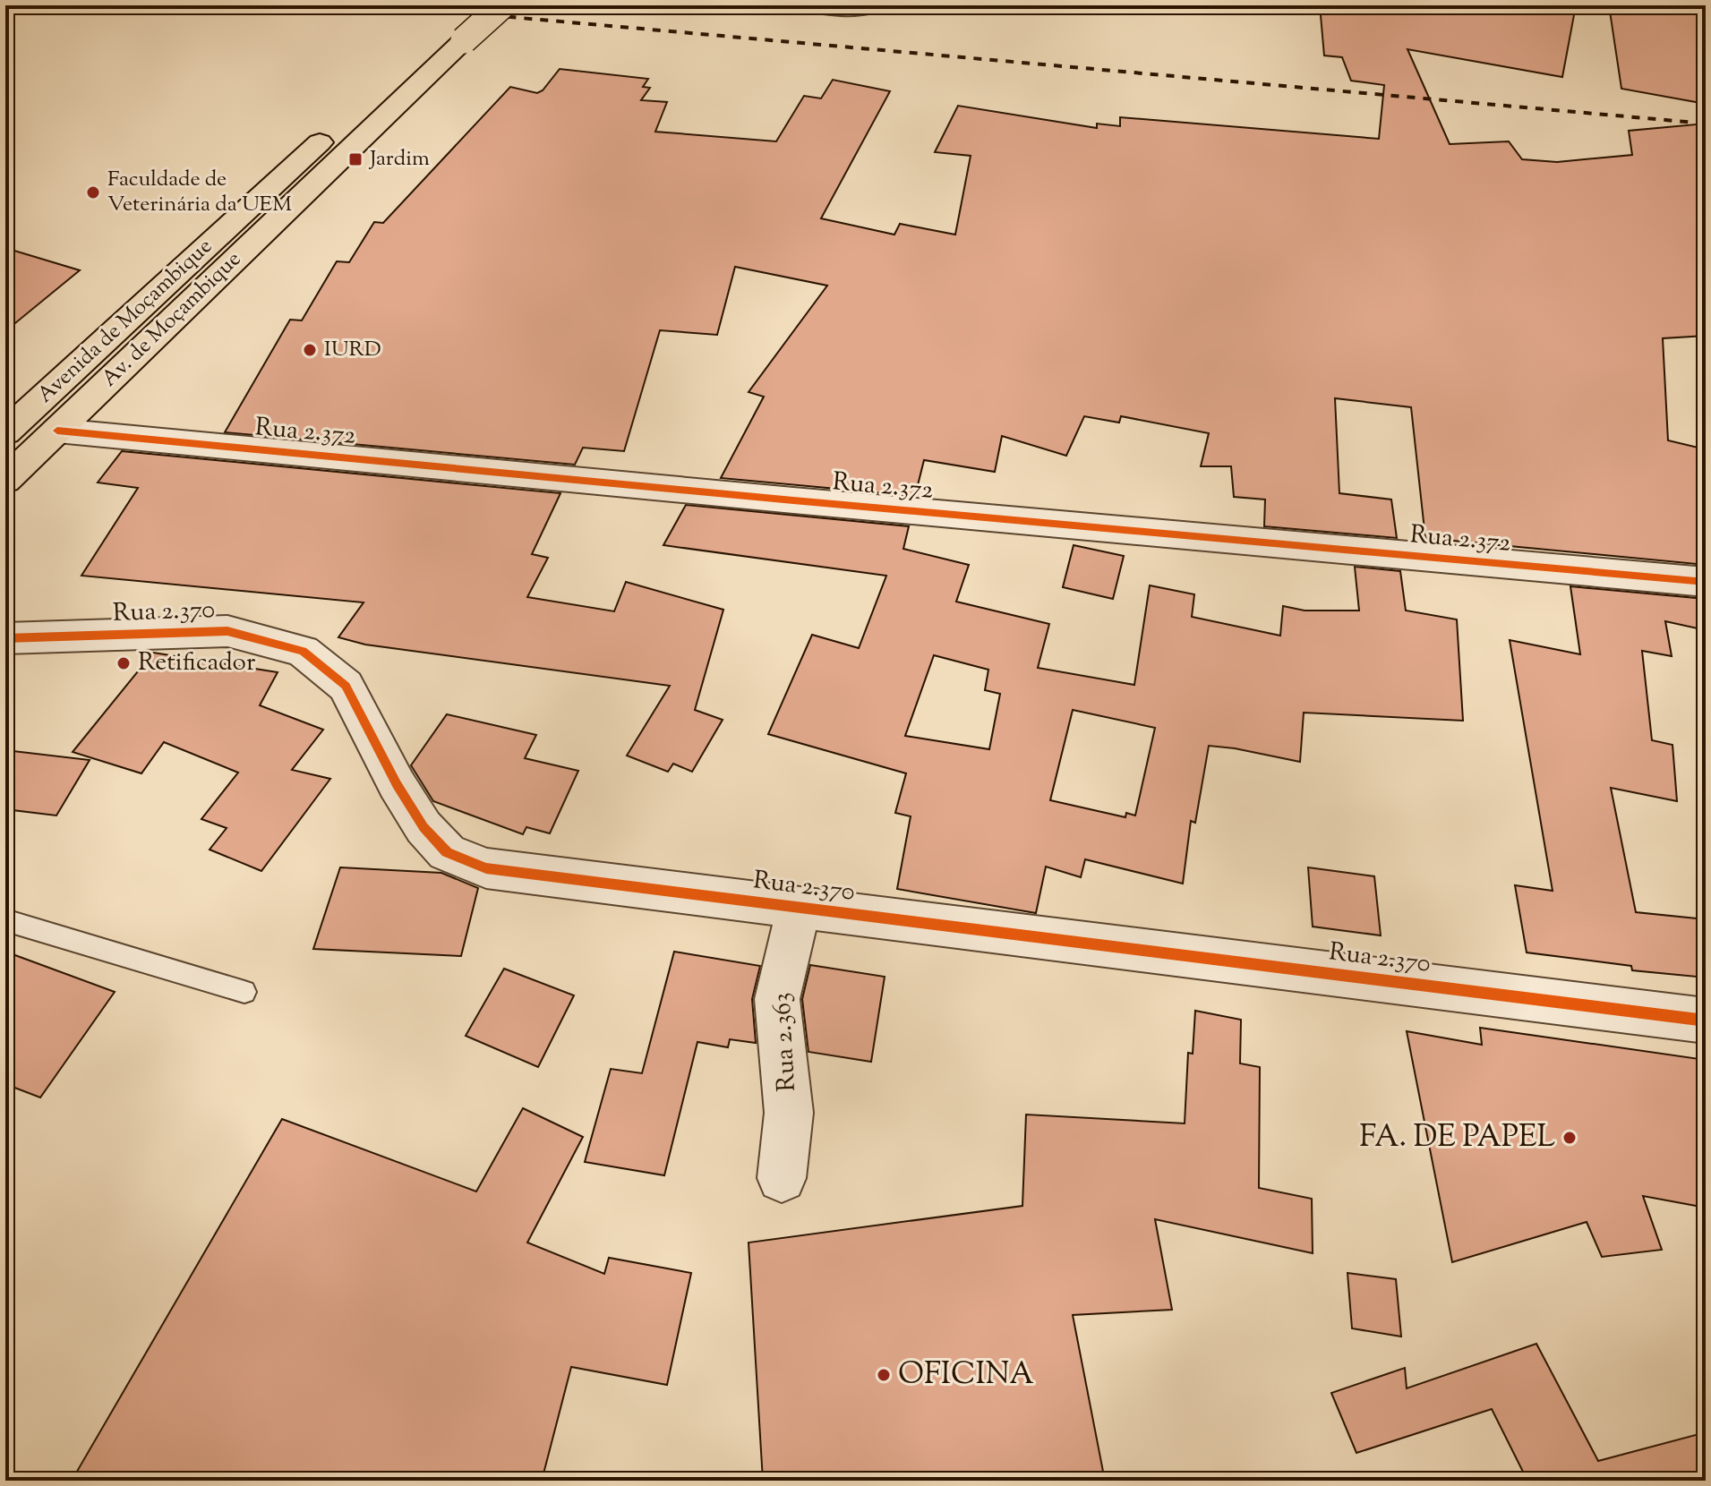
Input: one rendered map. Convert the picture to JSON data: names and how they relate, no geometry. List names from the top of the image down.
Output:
{
  "streets": {
    "highway": ["Av. de Moçambique", "Avenida de Moçambique"],
    "street": ["Rua 2.372", "Rua 2.370", "Rua 2.363"]
  },
  "crossings": [
    ["Av. de Moçambique", "Avenida de Moçambique"],
    ["Av. de Moçambique", "Rua 2.372"],
    ["Rua 2.370", "Rua 2.363"]
  ],
  "places": {
    "transit": ["Jardim"],
    "other": [
      "Faculdade de Veterinária da UEM",
      "IURD",
      "Retificador",
      "FA. DE PAPEL",
      "OFICINA"
    ]
  }
}
